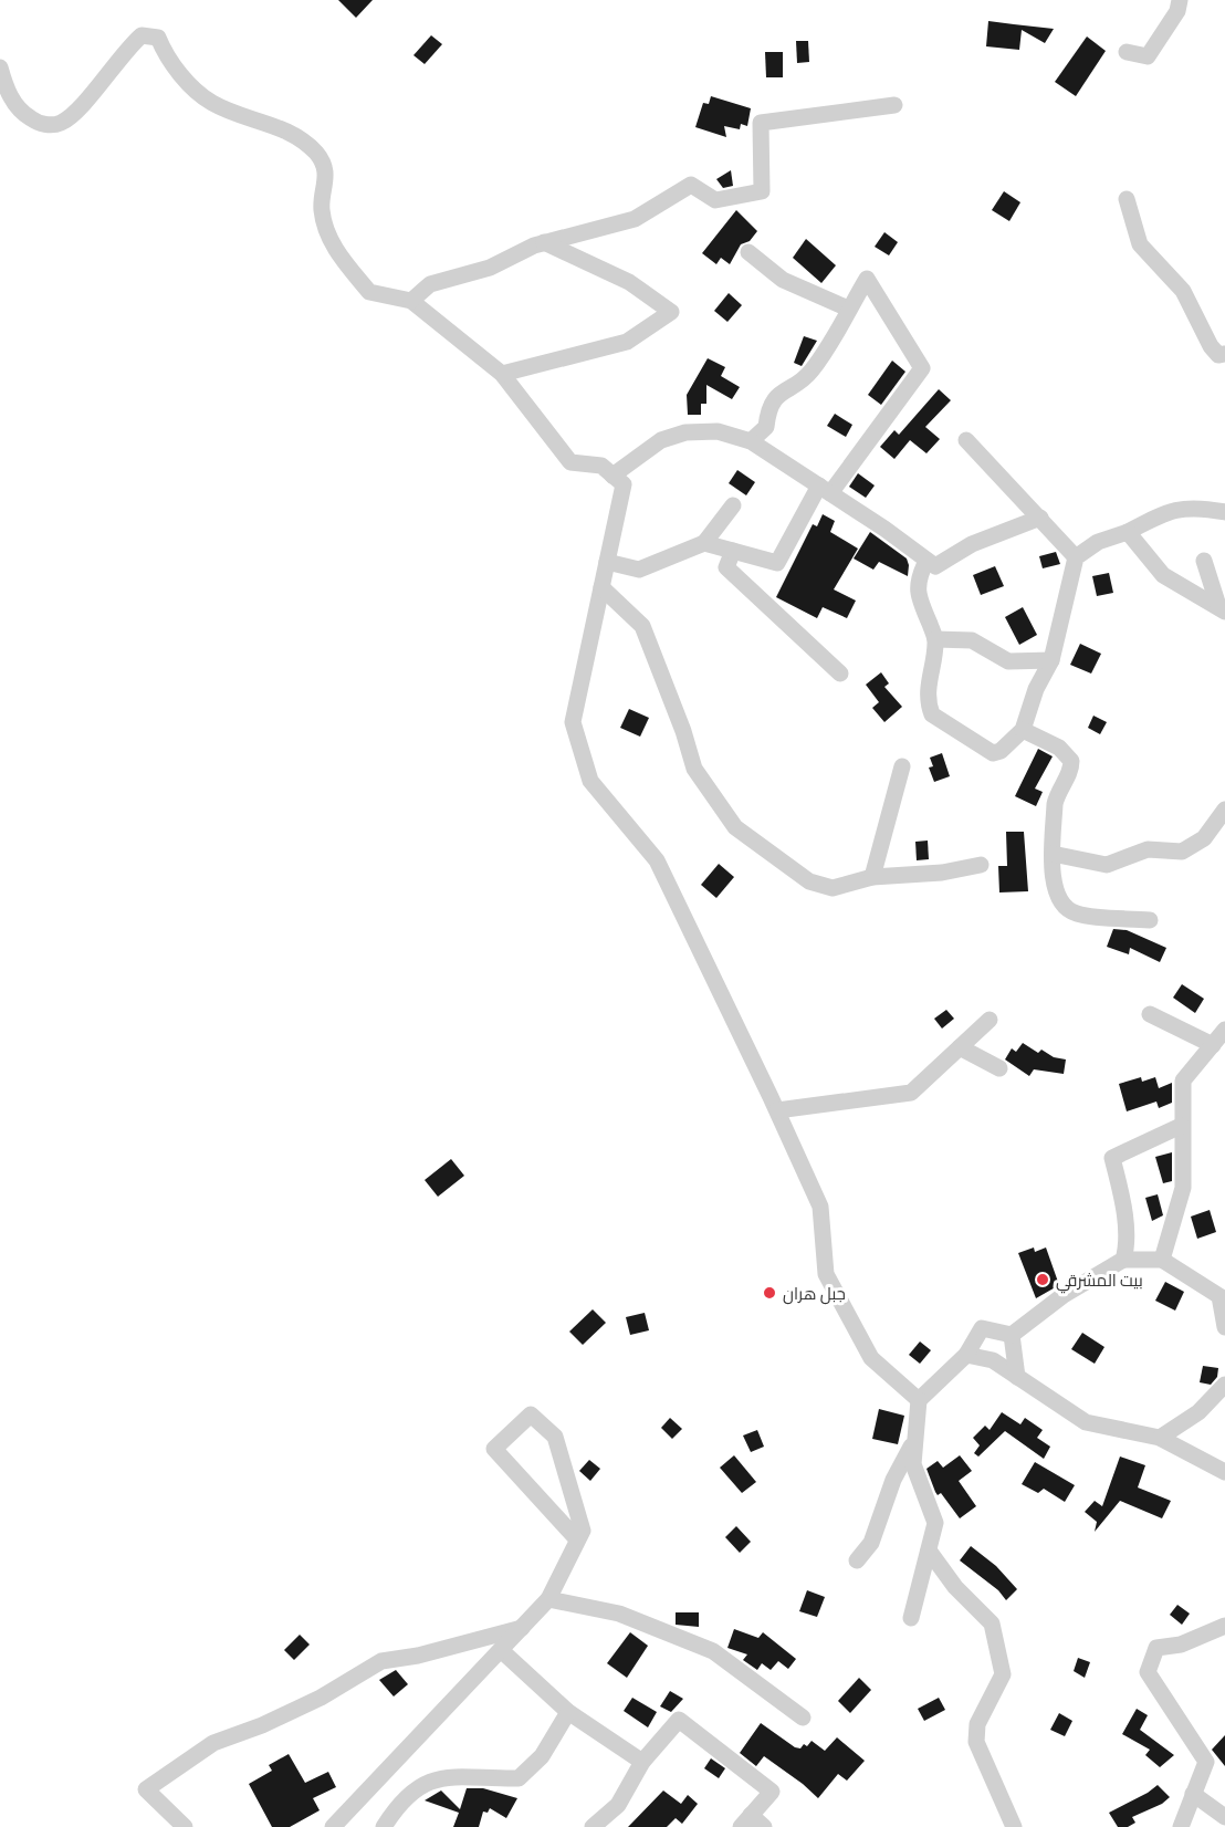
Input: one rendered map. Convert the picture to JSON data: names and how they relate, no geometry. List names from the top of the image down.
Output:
{
  "places": ["بيت المشرقي", "جبل هران"]
}
